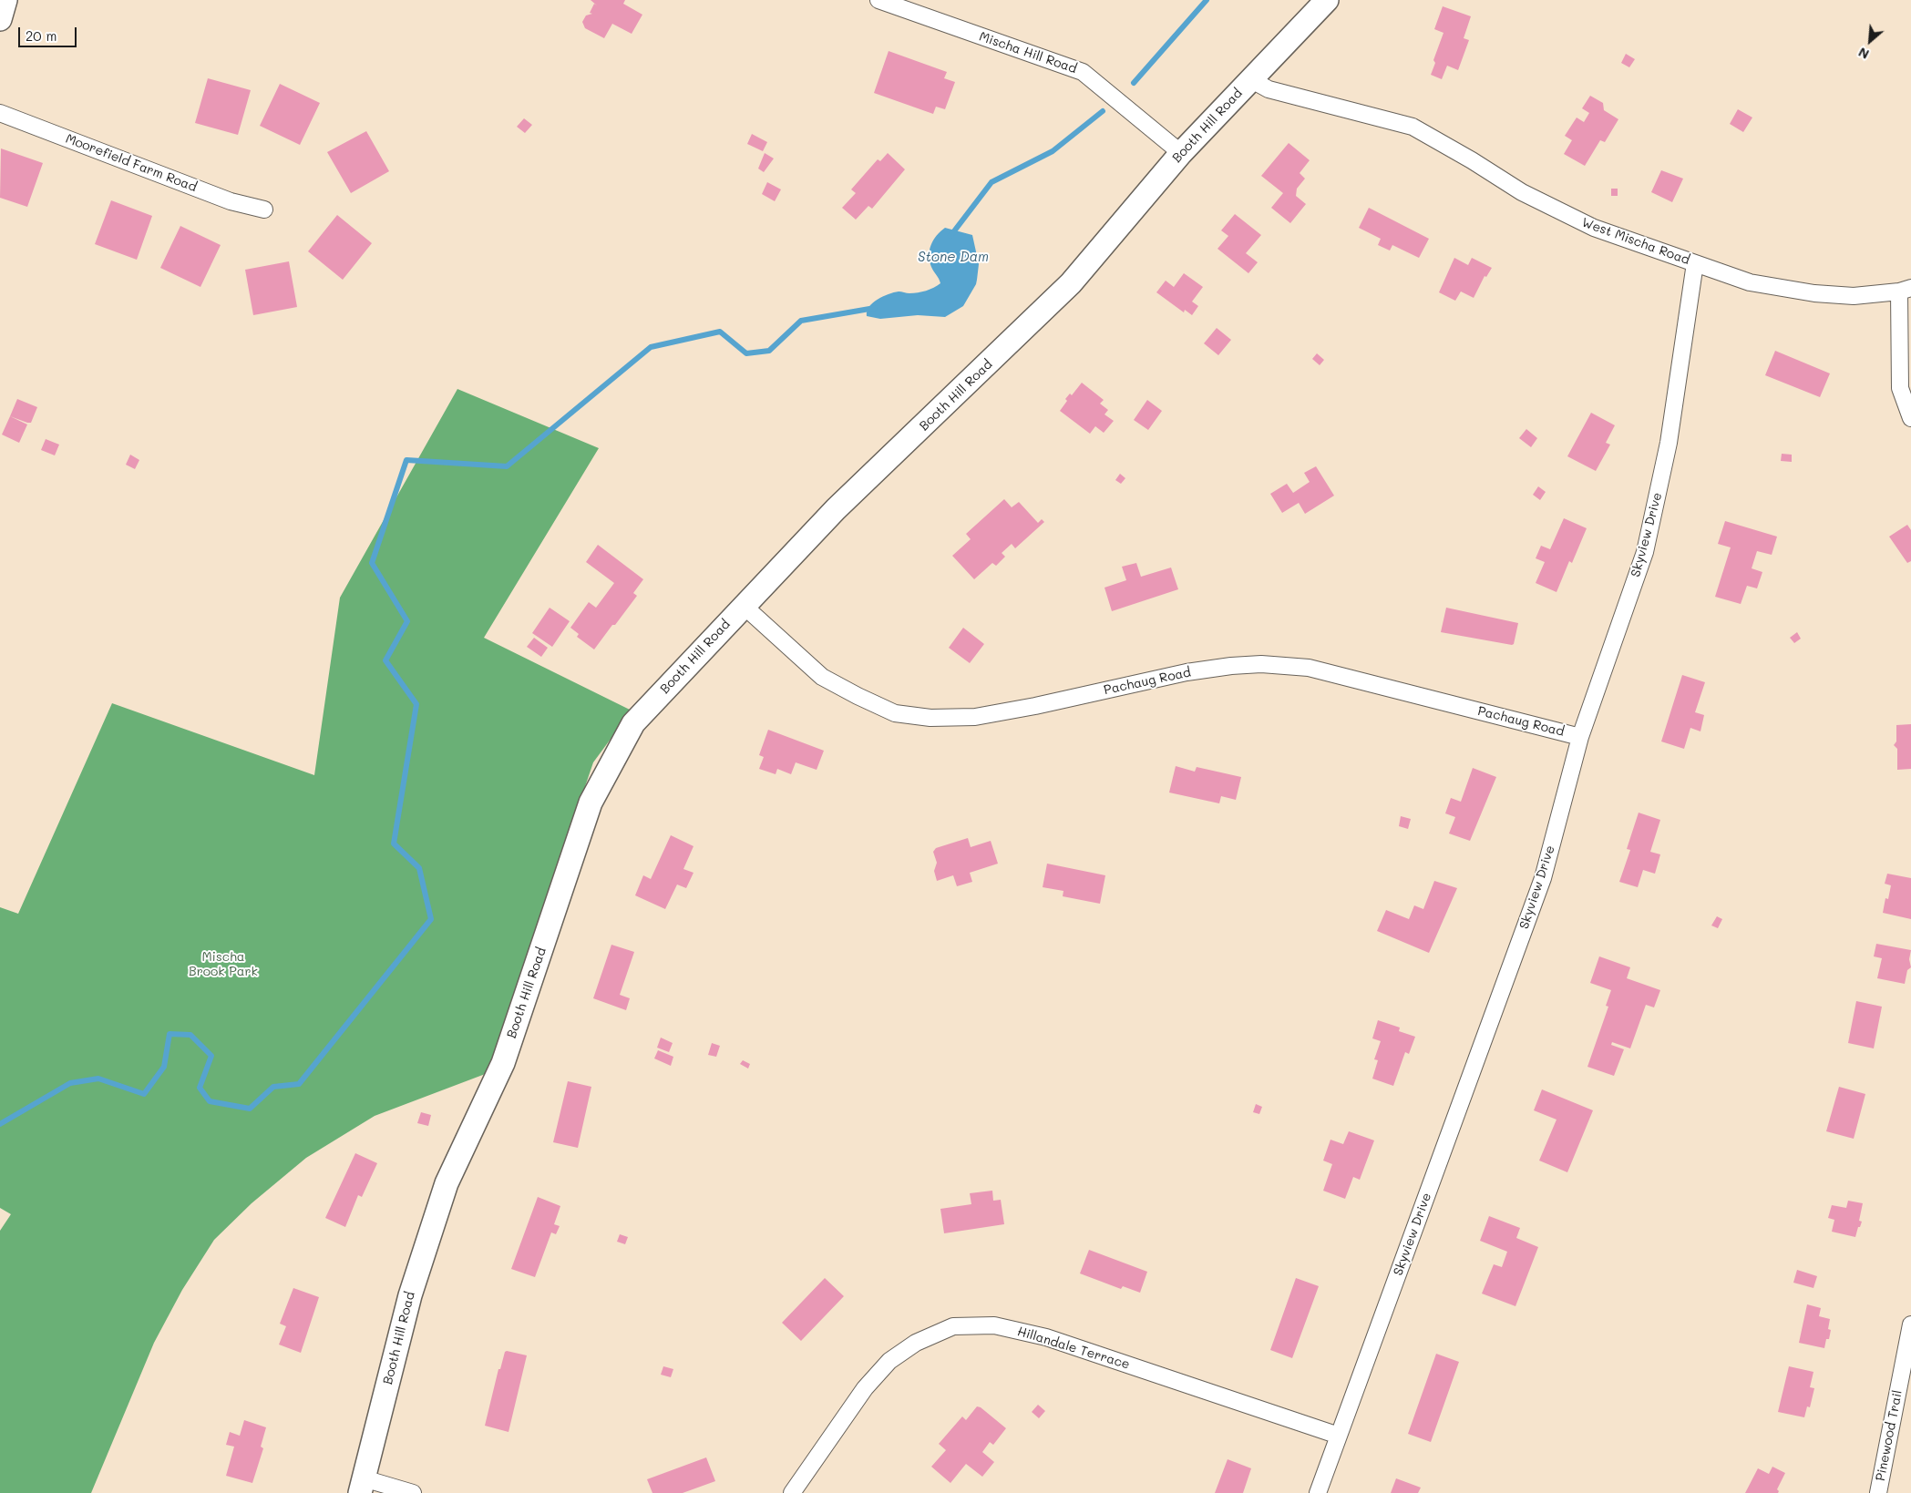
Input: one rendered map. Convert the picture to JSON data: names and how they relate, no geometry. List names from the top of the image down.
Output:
{
  "streets": {
    "street": [
      "Mischa Hill Road",
      "Booth Hill Road",
      "Moorefield Farm Road",
      "West Mischa Road",
      "Skyview Drive",
      "Pachaug Road",
      "Hillandale Terrace",
      "Pinewood Trail"
    ]
  },
  "crossings": [
    ["Mischa Hill Road", "Booth Hill Road"],
    ["Booth Hill Road", "West Mischa Road"],
    ["Booth Hill Road", "Pachaug Road"],
    ["West Mischa Road", "Skyview Drive"],
    ["Skyview Drive", "Pachaug Road"],
    ["Skyview Drive", "Hillandale Terrace"]
  ],
  "water": ["Stone Dam"],
  "parks": ["Mischa Brook Park"],
  "scale_bar": "20 m",
  "north": "bottom left"
}
